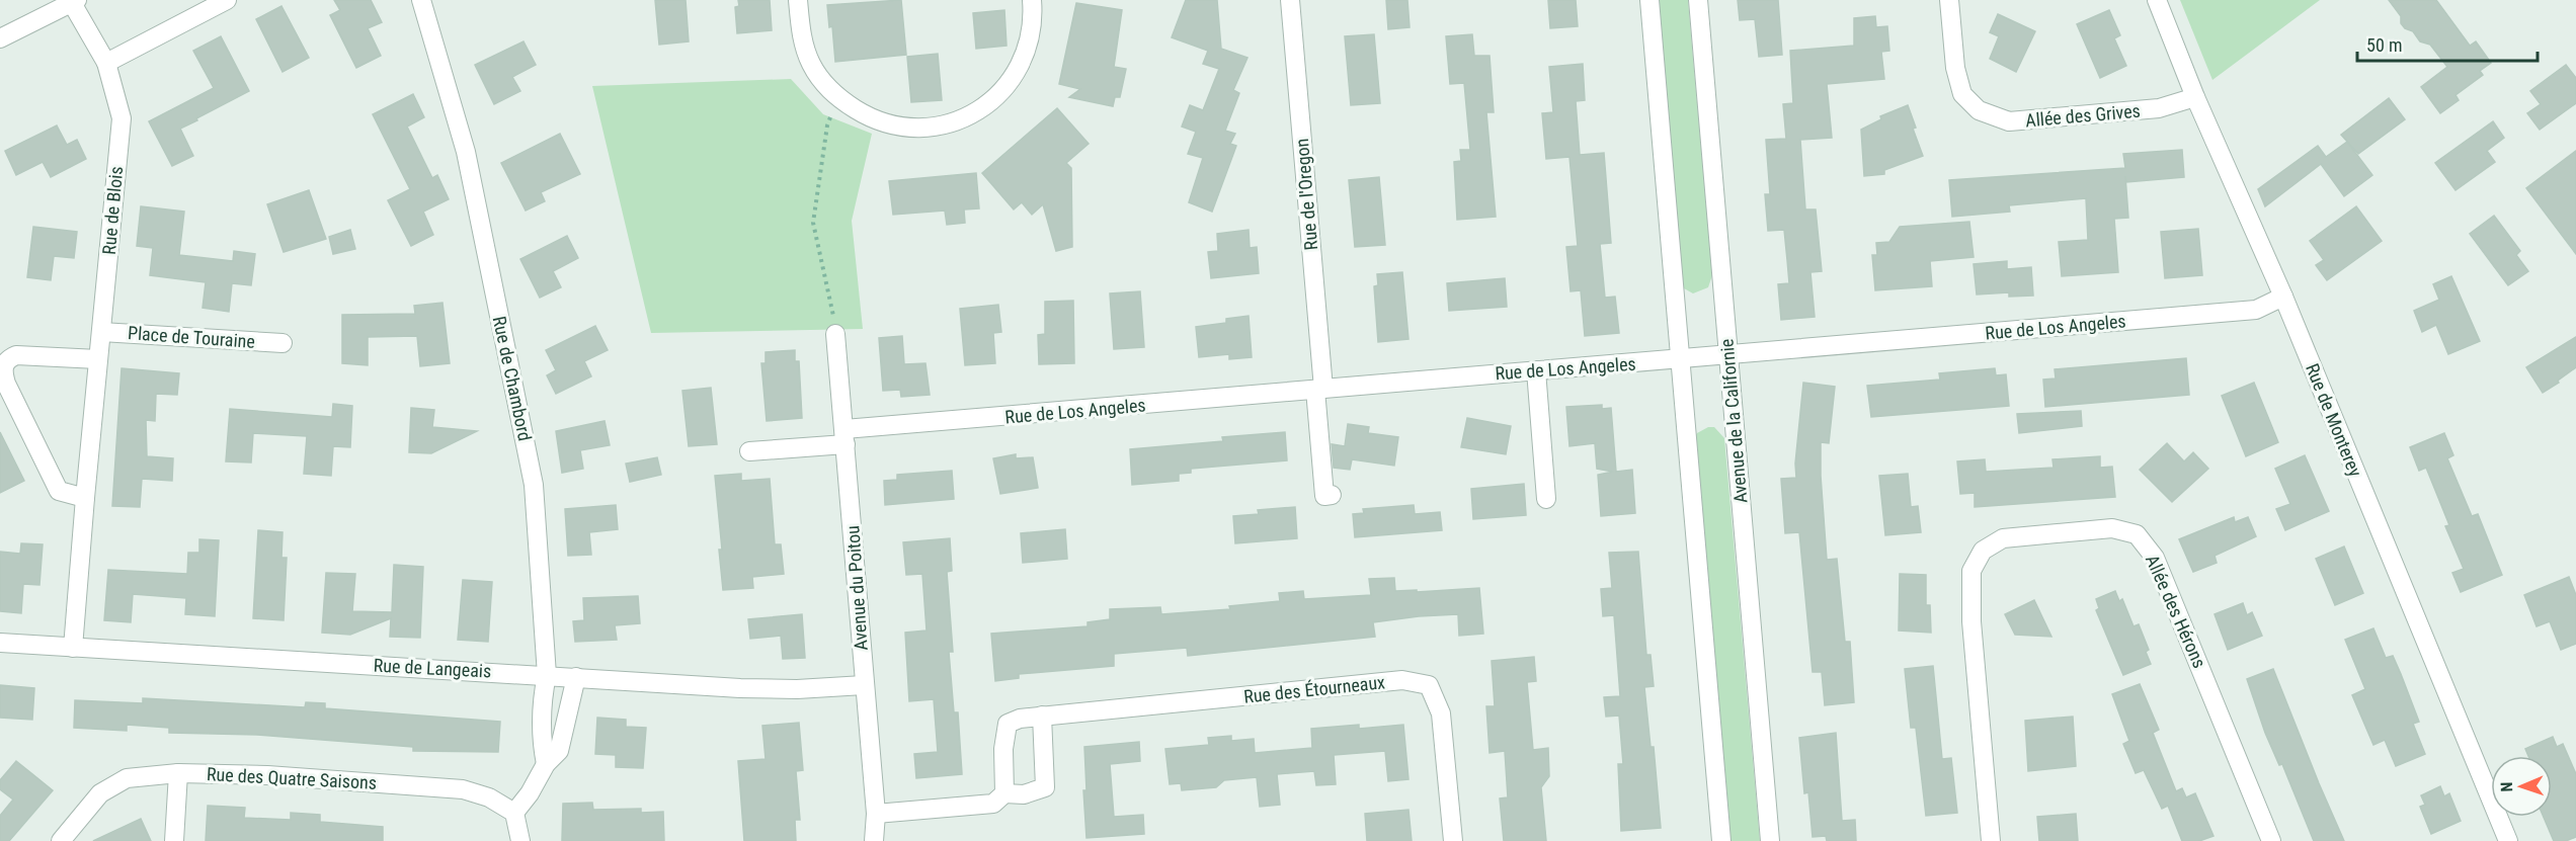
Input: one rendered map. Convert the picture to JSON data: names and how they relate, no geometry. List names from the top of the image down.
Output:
{
  "streets": {
    "street": [
      "Allée des Grives",
      "Rue de l'Oregon",
      "Rue de Blois",
      "Rue de Los Angeles",
      "Place de Touraine",
      "Rue de Chambord",
      "Rue de Monterey",
      "Avenue de la Californie",
      "Avenue du Poitou",
      "Allée des Hérons",
      "Rue de Langeais",
      "Rue des Étourneaux",
      "Rue des Quatre Saisons"
    ]
  },
  "crossings": [
    ["Allée des Grives", "Rue de Monterey"],
    ["Rue de l'Oregon", "Rue de Los Angeles"],
    ["Rue de Blois", "Place de Touraine"],
    ["Rue de Blois", "Rue de Langeais"],
    ["Rue de Los Angeles", "Rue de Monterey"],
    ["Rue de Los Angeles", "Avenue de la Californie"],
    ["Rue de Los Angeles", "Avenue du Poitou"],
    ["Rue de Chambord", "Rue de Langeais"],
    ["Avenue du Poitou", "Rue de Langeais"]
  ],
  "scale_bar": "50 m",
  "north": "left"
}
